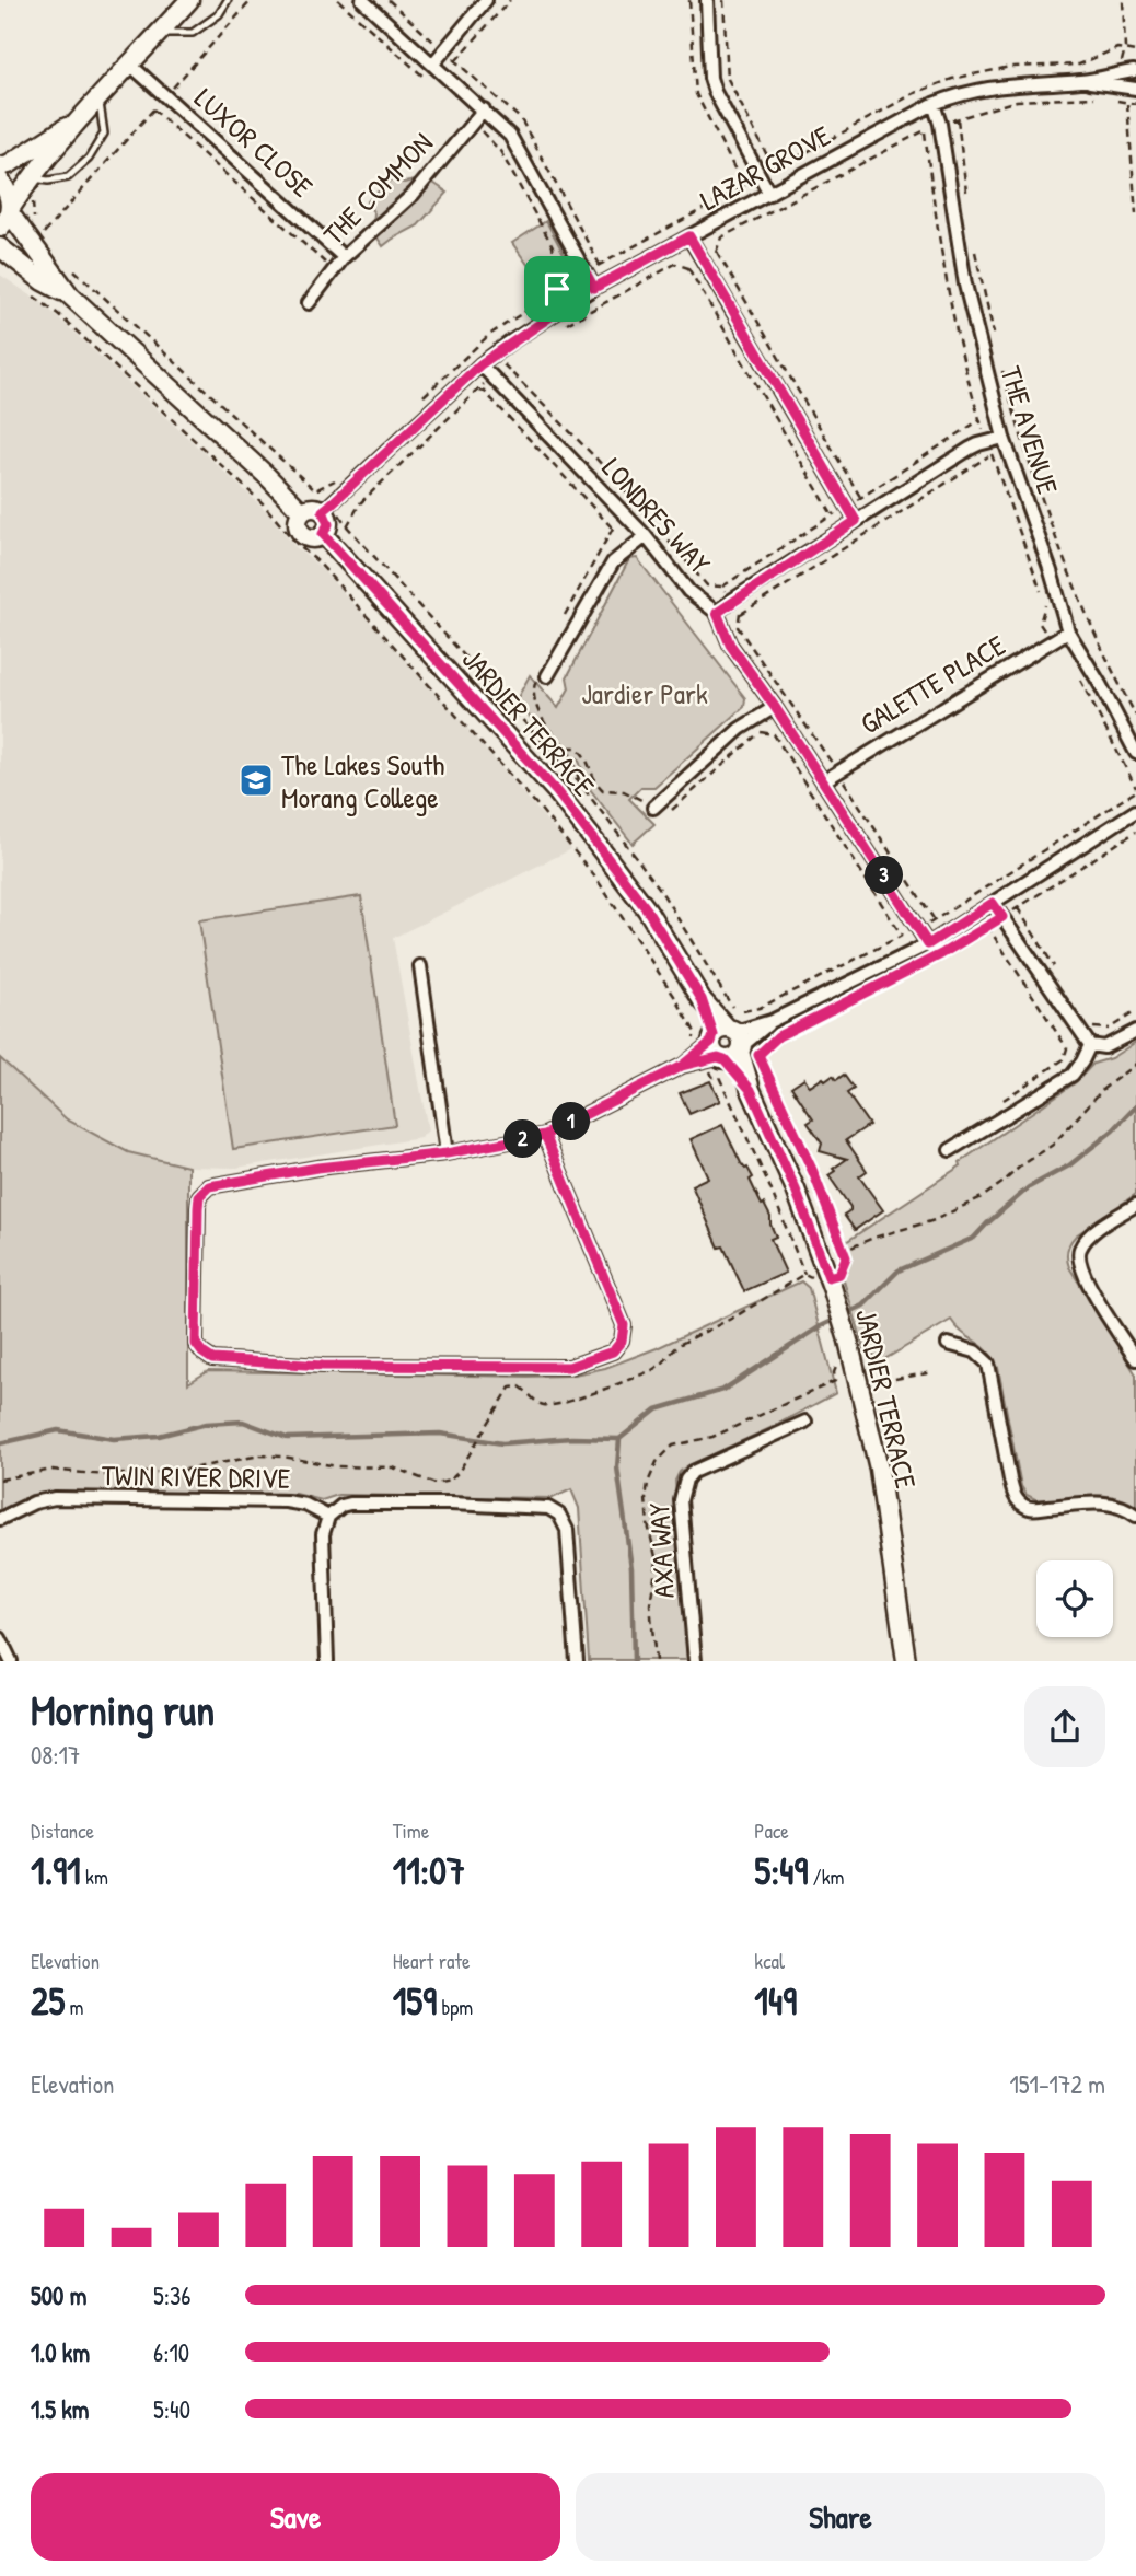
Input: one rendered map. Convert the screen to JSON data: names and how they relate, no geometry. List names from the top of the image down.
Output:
{
  "streets": {
    "street": [
      "LUXOR CLOSE",
      "LAZAR GROVE",
      "THE COMMON",
      "THE AVENUE",
      "LONDRES WAY",
      "GALETTE PLACE",
      "JARDIER TERRACE",
      "TWIN RIVER DRIVE",
      "AXA WAY"
    ]
  },
  "crossings": [
    ["LUXOR CLOSE", "THE COMMON"],
    ["LAZAR GROVE", "THE AVENUE"],
    ["LAZAR GROVE", "LONDRES WAY"],
    ["LAZAR GROVE", "JARDIER TERRACE"],
    ["THE AVENUE", "GALETTE PLACE"],
    ["LONDRES WAY", "GALETTE PLACE"]
  ],
  "parks": ["Jardier Park"],
  "places": {
    "school or university": ["The Lakes South Morang College"]
  },
  "page": {
    "pins": ["3", "1", "2"],
    "heading": ["Morning run", "08:17"],
    "stats": [
      ["Distance", "1.91 km"],
      ["Time", "11:07"],
      ["Pace", "5:49 /km"],
      ["Elevation", "25 m"],
      ["Heart rate", "159 bpm"],
      ["kcal", "149"]
    ],
    "chart": ["Elevation", "151–172 m"],
    "list": [
      {
        "name": "500 m",
        "note": "5:36"
      },
      {
        "name": "1.0 km",
        "note": "6:10"
      },
      {
        "name": "1.5 km",
        "note": "5:40"
      }
    ],
    "buttons": ["Save", "Share"]
  }
}
